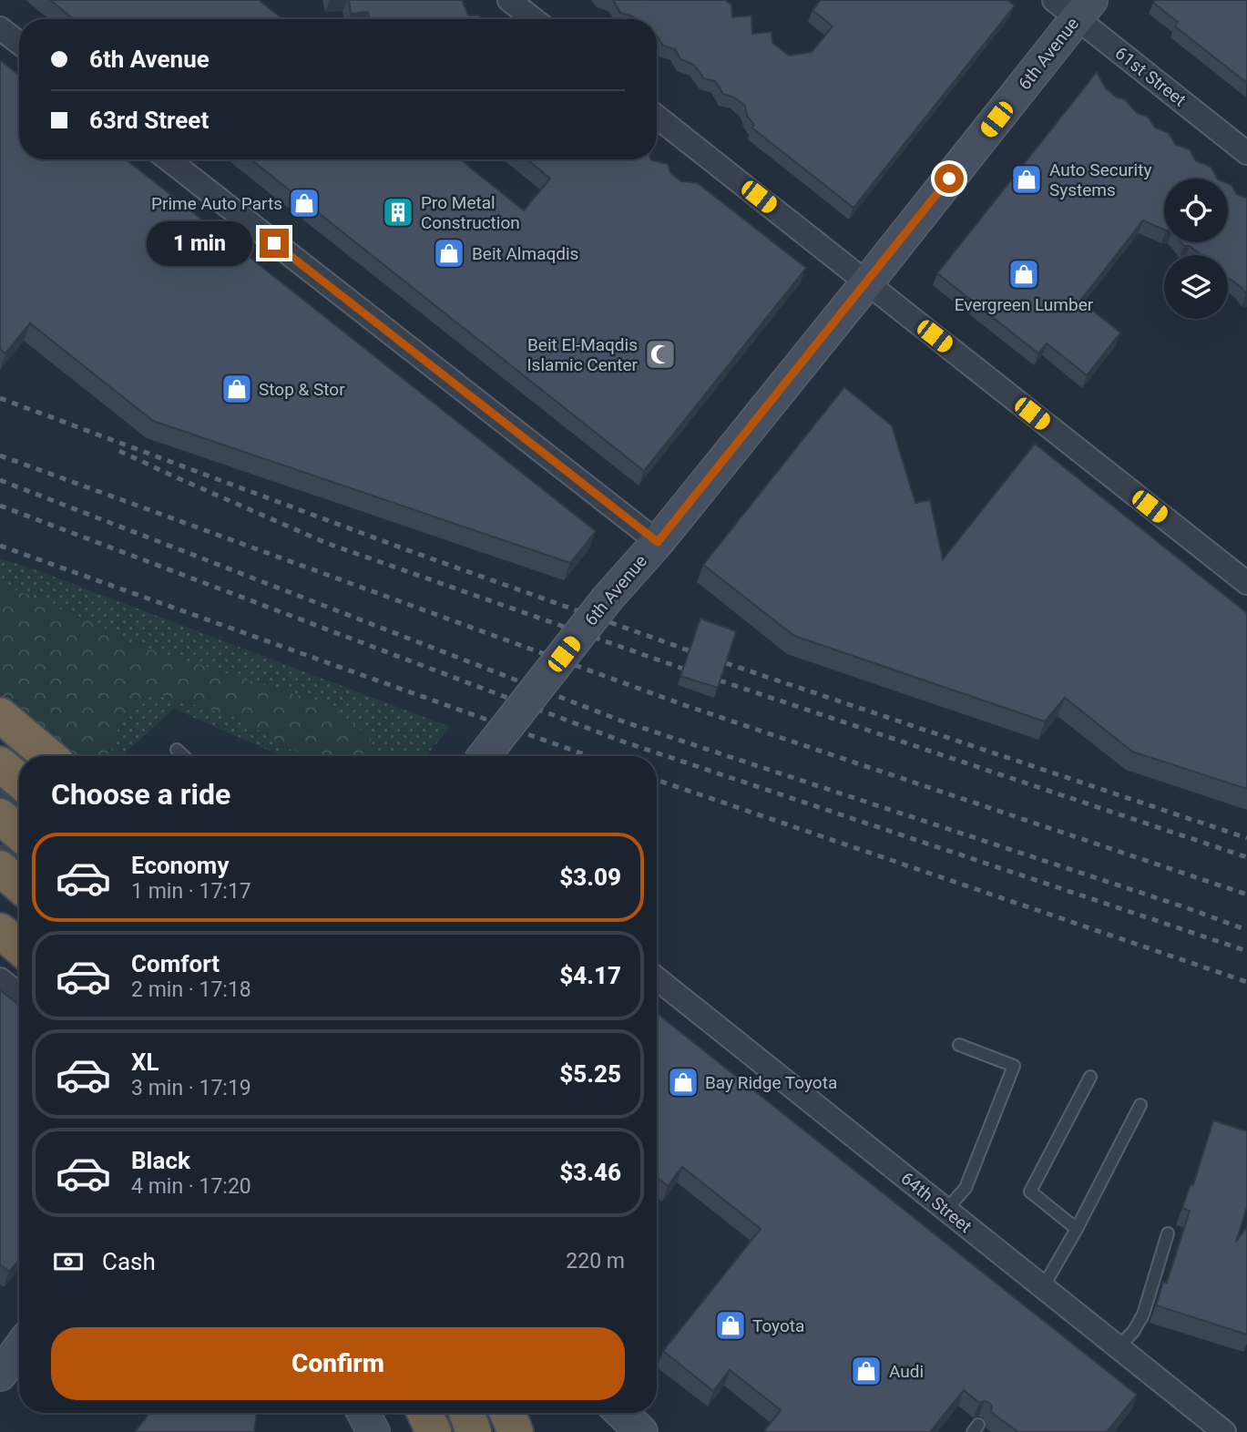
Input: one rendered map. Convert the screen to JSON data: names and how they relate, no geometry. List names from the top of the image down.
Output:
{
  "streets": {
    "main road": ["6th Avenue"],
    "street": ["61st Street", "64th Street"]
  },
  "crossings": [
    ["6th Avenue", "61st Street"]
  ],
  "places": {
    "shop": [
      "Auto Security Systems",
      "Prime Auto Parts",
      "Beit Almaqdis",
      "Evergreen Lumber",
      "Stop & Stor",
      "Bay Ridge Toyota",
      "Toyota",
      "Audi"
    ],
    "building": ["Pro Metal Construction"],
    "mosque": ["Beit El-Maqdis Islamic Center"]
  },
  "page": {
    "banner": ["6th Avenue", "63rd Street"],
    "bubble": "1 min",
    "heading": "Choose a ride",
    "list": [
      {
        "name": "Economy",
        "note": "1 min · 17:17",
        "value": "$3.09"
      },
      {
        "name": "Comfort",
        "note": "2 min · 17:18",
        "value": "$4.17"
      },
      {
        "name": "XL",
        "note": "3 min · 17:19",
        "value": "$5.25"
      },
      {
        "name": "Black",
        "note": "4 min · 17:20",
        "value": "$3.46"
      }
    ],
    "pay": ["Cash", "220 m"],
    "buttons": "Confirm"
  }
}
